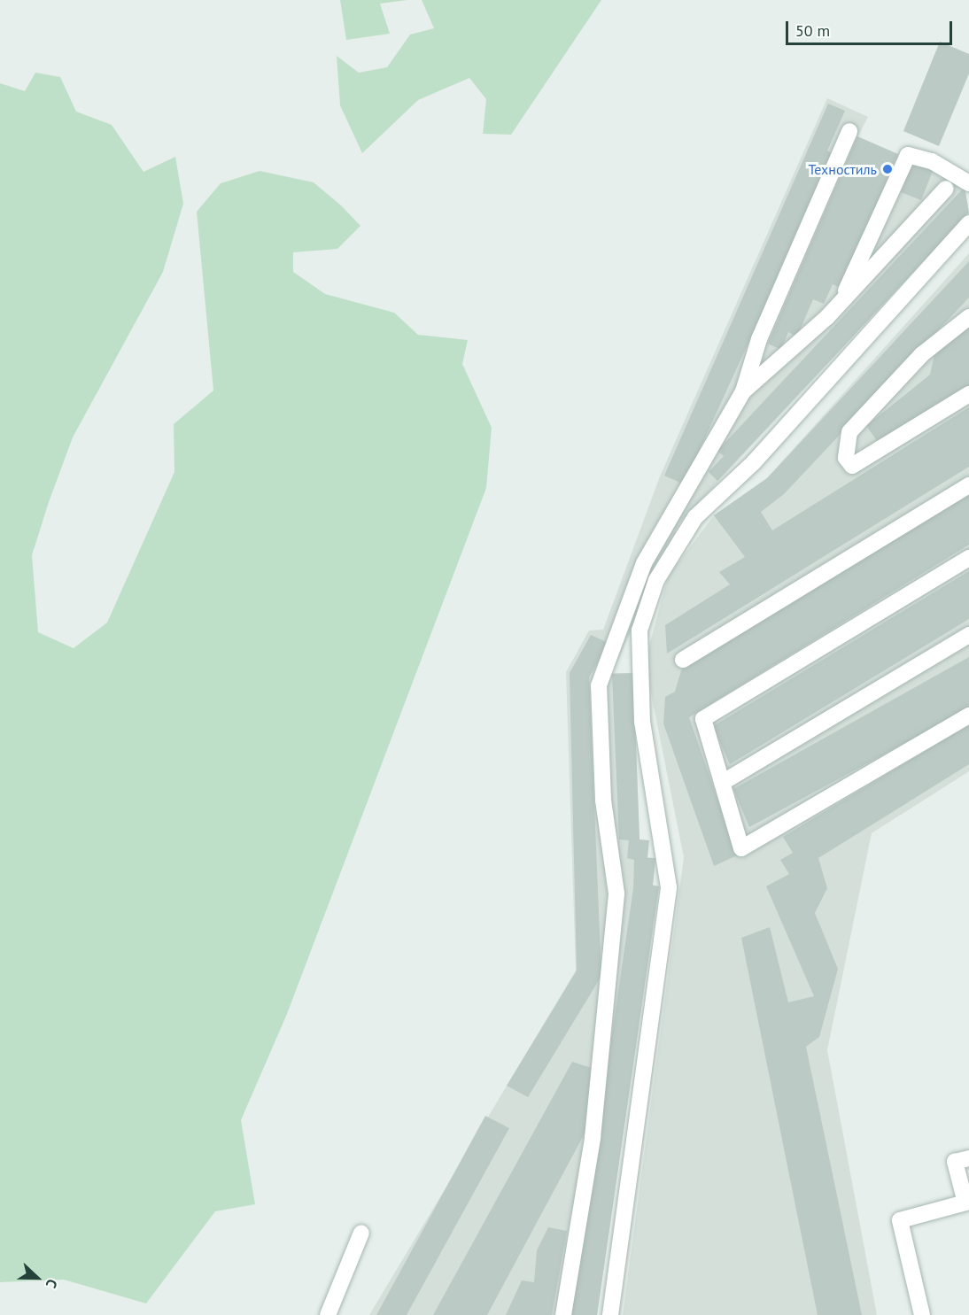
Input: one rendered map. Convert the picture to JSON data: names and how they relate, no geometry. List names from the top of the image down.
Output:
{
  "places": ["Техностиль"],
  "scale_bar": "50 m",
  "north": "right"
}
